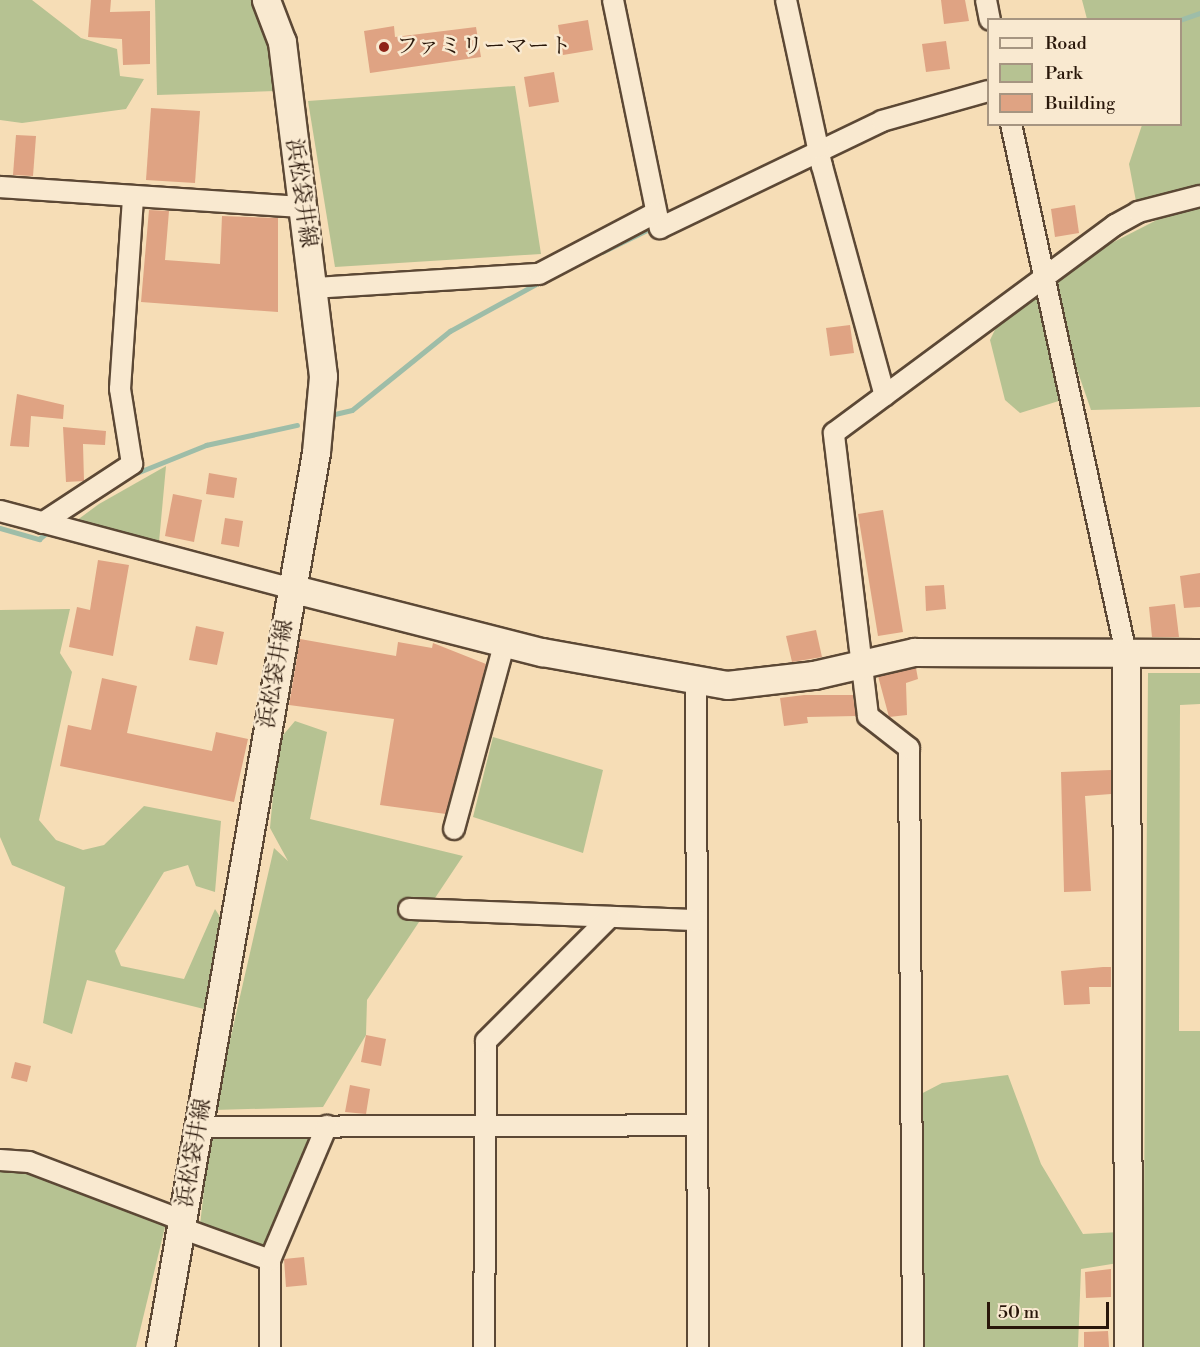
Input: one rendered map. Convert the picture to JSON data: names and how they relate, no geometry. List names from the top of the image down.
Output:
{
  "streets": {
    "street": ["浜松袋井線"]
  },
  "places": ["ファミリーマート"],
  "legend": ["Road", "Park", "Building"],
  "scale_bar": "50 m"
}
